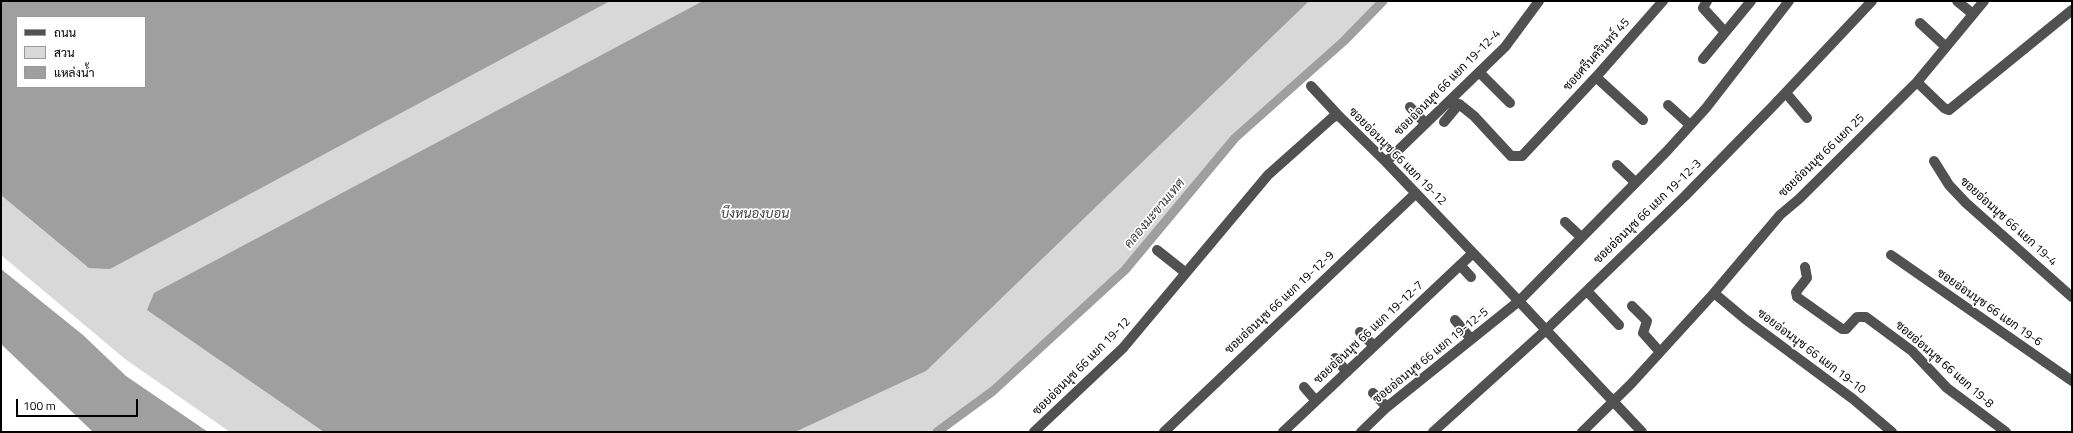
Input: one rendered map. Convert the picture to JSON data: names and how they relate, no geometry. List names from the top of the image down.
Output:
{
  "streets": {
    "street": [
      "ซอยศรีนครินทร์ 45",
      "ซอยอ่อนนุช 66 แยก 19-12-4",
      "ซอยอ่อนนุช 66 แยก 25",
      "ซอยอ่อนนุช 66 แยก 19-12",
      "ซอยอ่อนนุช 66 แยก 19-12-3",
      "ซอยอ่อนนุช 66 แยก 19-4",
      "ซอยอ่อนนุช 66 แยก 19-12-9",
      "ซอยอ่อนนุช 66 แยก 19-6",
      "ซอยอ่อนนุช 66 แยก 19-12-7",
      "ซอยอ่อนนุช 66 แยก 19-10",
      "ซอยอ่อนนุช 66 แยก 19-12-5",
      "ซอยอ่อนนุช 66 แยก 19-8"
    ]
  },
  "crossings": [
    ["ซอยอ่อนนุช 66 แยก 19-12-4", "ซอยอ่อนนุช 66 แยก 19-12"],
    ["ซอยอ่อนนุช 66 แยก 25", "ซอยอ่อนนุช 66 แยก 19-12"],
    ["ซอยอ่อนนุช 66 แยก 25", "ซอยอ่อนนุช 66 แยก 19-10"],
    ["ซอยอ่อนนุช 66 แยก 19-12", "ซอยอ่อนนุช 66 แยก 19-12-3"],
    ["ซอยอ่อนนุช 66 แยก 19-12", "ซอยอ่อนนุช 66 แยก 19-12-9"],
    ["ซอยอ่อนนุช 66 แยก 19-12", "ซอยอ่อนนุช 66 แยก 19-12-7"],
    ["ซอยอ่อนนุช 66 แยก 19-12", "ซอยอ่อนนุช 66 แยก 19-12-5"]
  ],
  "water": ["คลองมะขามเทศ", "บึงหนองบอน"],
  "legend": ["ถนน", "สวน", "แหล่งน้ำ"],
  "scale_bar": "100 m"
}
